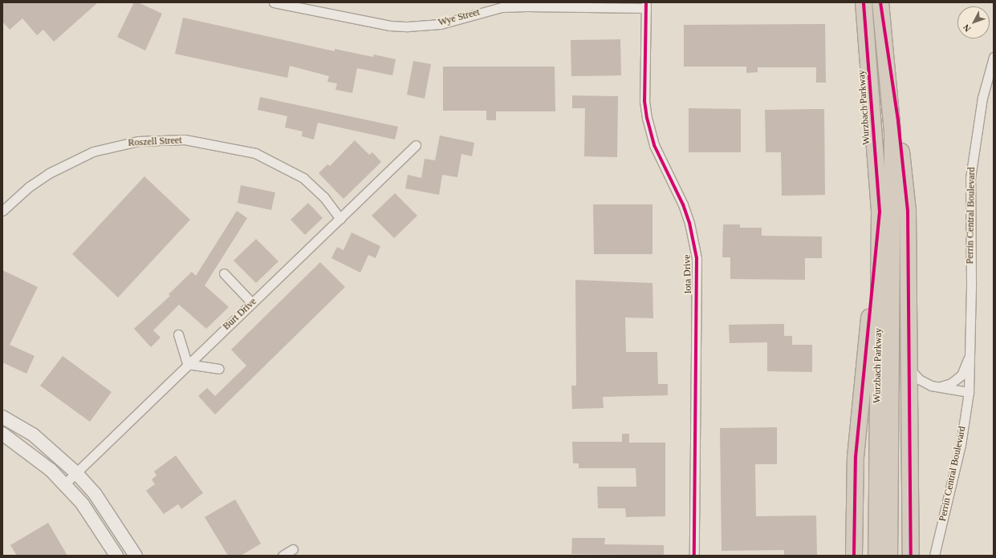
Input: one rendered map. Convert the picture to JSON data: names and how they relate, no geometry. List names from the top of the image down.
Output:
{
  "streets": {
    "highway": ["Wurzbach Parkway"],
    "street": [
      "Wye Street",
      "Roszell Street",
      "Perrin Central Boulevard",
      "Iota Drive",
      "Burt Drive"
    ]
  },
  "crossings": [
    ["Wye Street", "Iota Drive"],
    ["Roszell Street", "Burt Drive"]
  ],
  "north": "bottom left"
}
